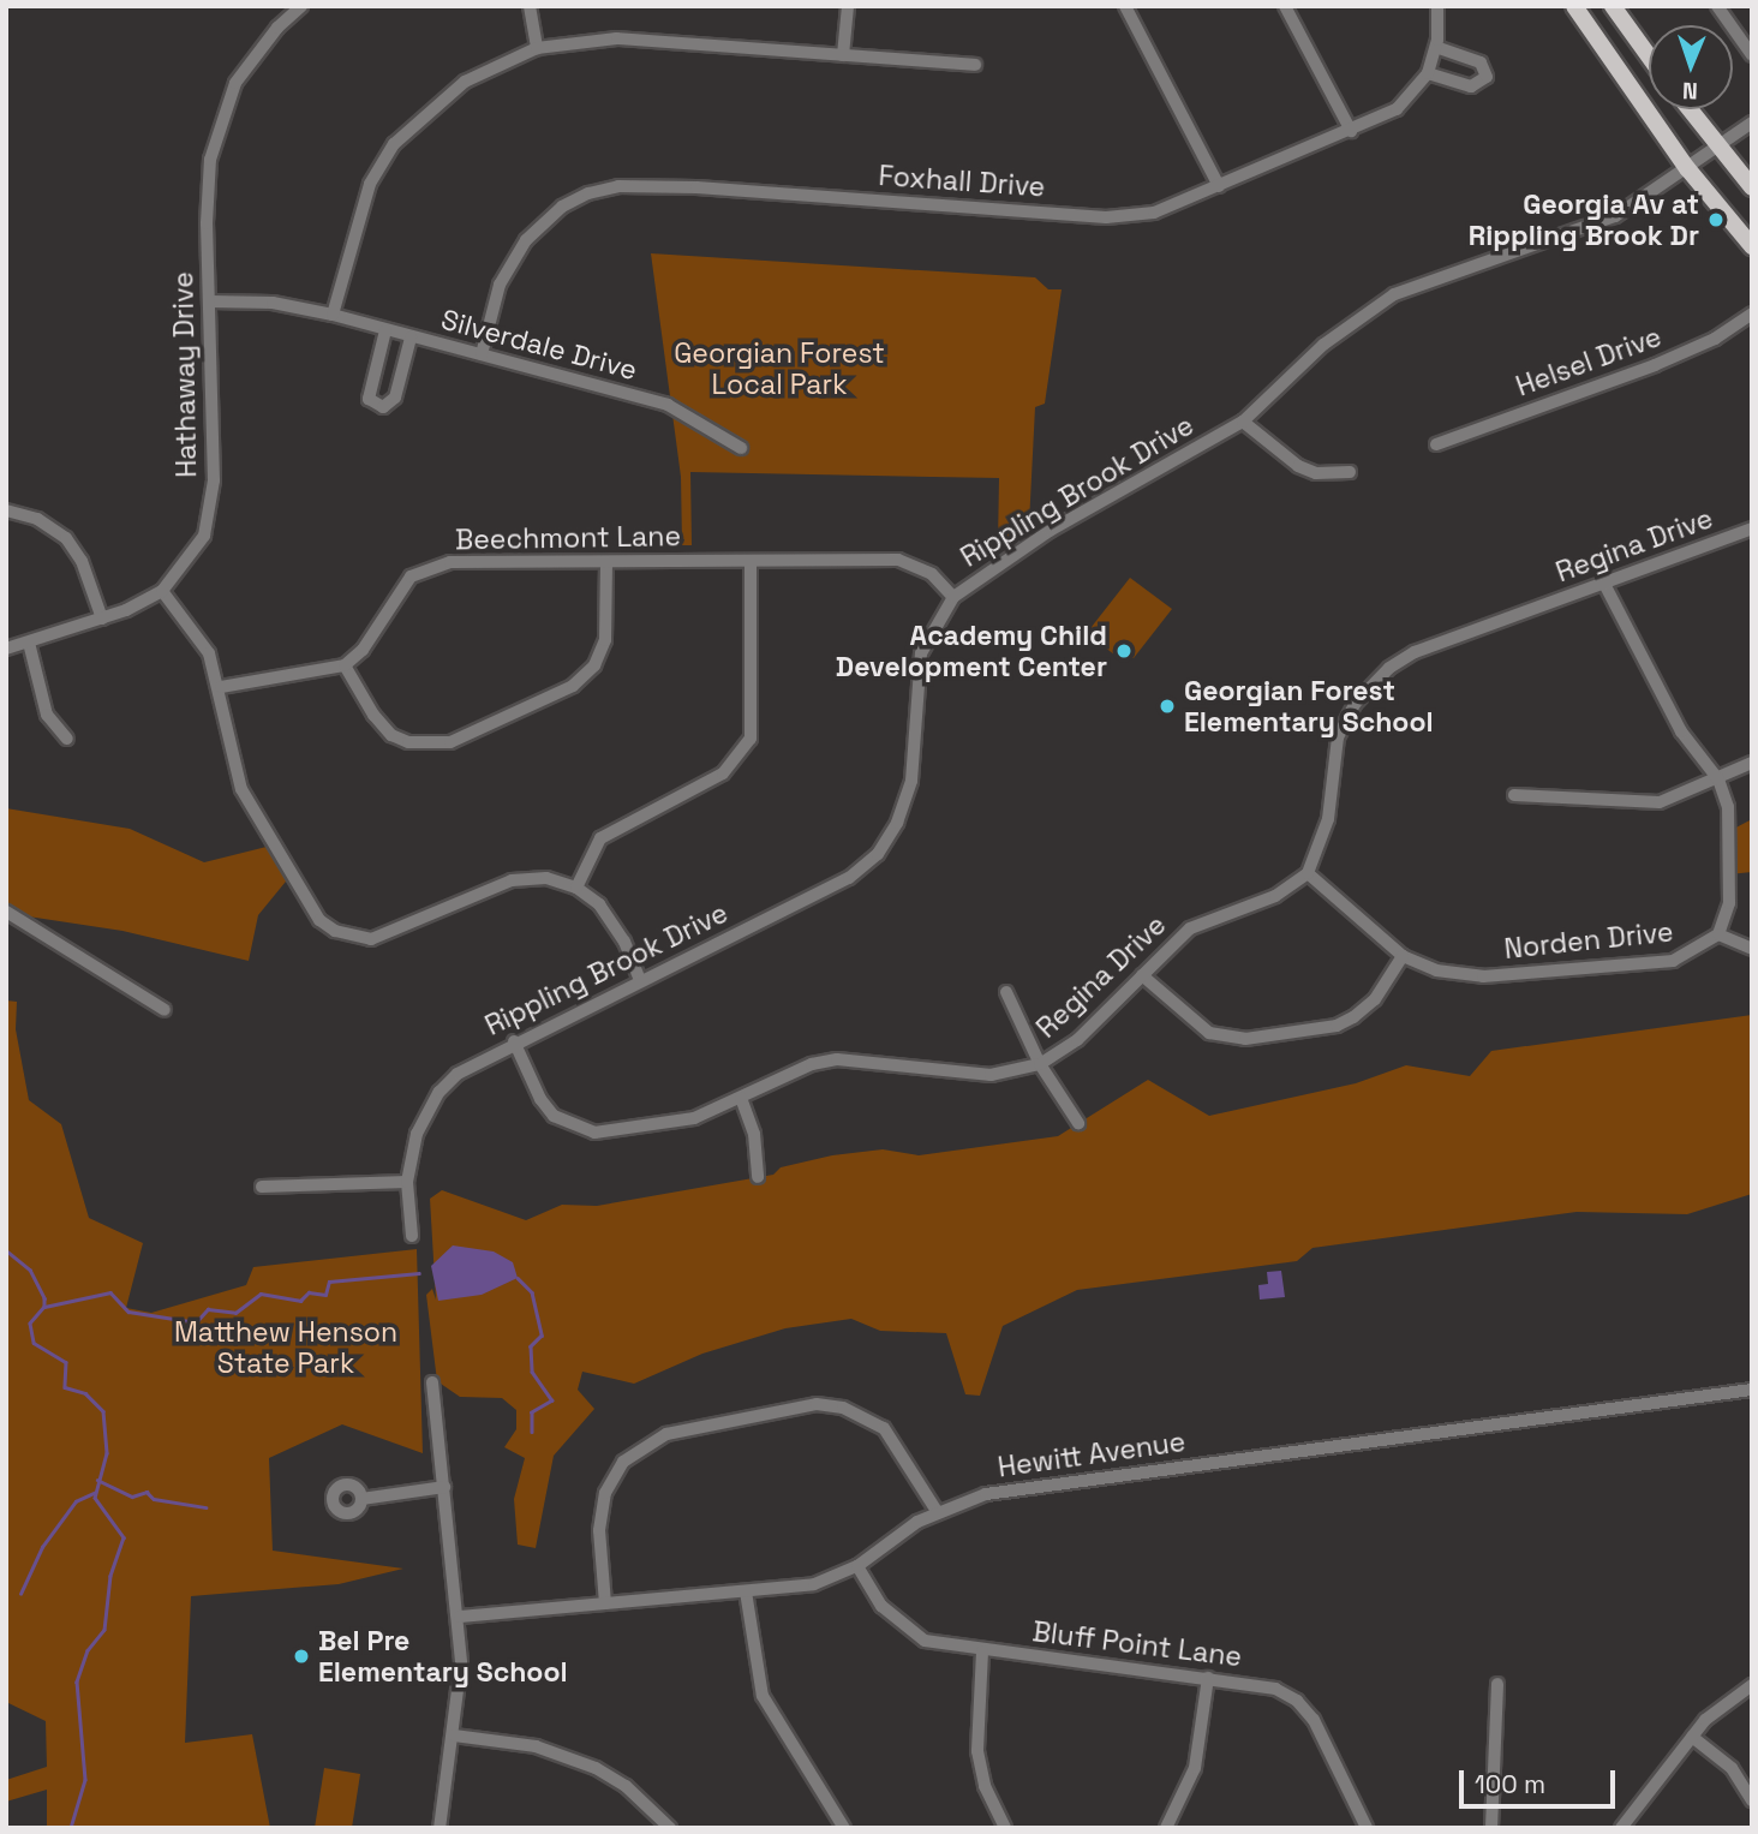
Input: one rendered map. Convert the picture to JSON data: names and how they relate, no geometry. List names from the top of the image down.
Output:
{
  "streets": {
    "street": [
      "Foxhall Drive",
      "Silverdale Drive",
      "Helsel Drive",
      "Hathaway Drive",
      "Rippling Brook Drive",
      "Beechmont Lane",
      "Regina Drive",
      "Norden Drive",
      "Hewitt Avenue",
      "Bluff Point Lane"
    ]
  },
  "crossings": [
    ["Foxhall Drive", "Silverdale Drive"],
    ["Silverdale Drive", "Hathaway Drive"],
    ["Rippling Brook Drive", "Beechmont Lane"],
    ["Rippling Brook Drive", "Regina Drive"],
    ["Regina Drive", "Norden Drive"],
    ["Hewitt Avenue", "Bluff Point Lane"]
  ],
  "parks": ["Georgian Forest Local Park", "Matthew Henson State Park"],
  "places": [
    "Georgia Av at Rippling Brook Dr",
    "Academy Child Development Center",
    "Georgian Forest Elementary School",
    "Bel Pre Elementary School"
  ],
  "scale_bar": "100 m",
  "north": "bottom"
}
